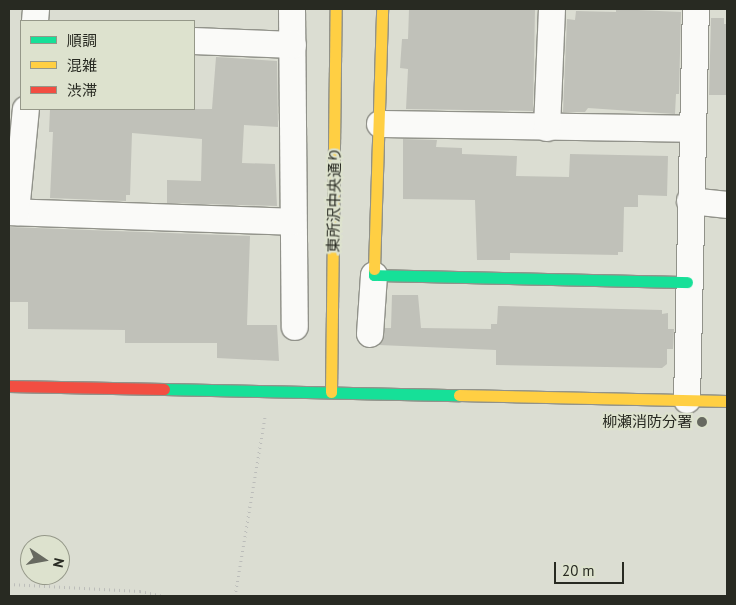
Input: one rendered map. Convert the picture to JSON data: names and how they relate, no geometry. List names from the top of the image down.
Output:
{
  "streets": {
    "street": ["東所沢中央通り"]
  },
  "places": ["柳瀬消防分署"],
  "legend": ["順調", "混雑", "渋滞"],
  "scale_bar": "20 m",
  "north": "right"
}
